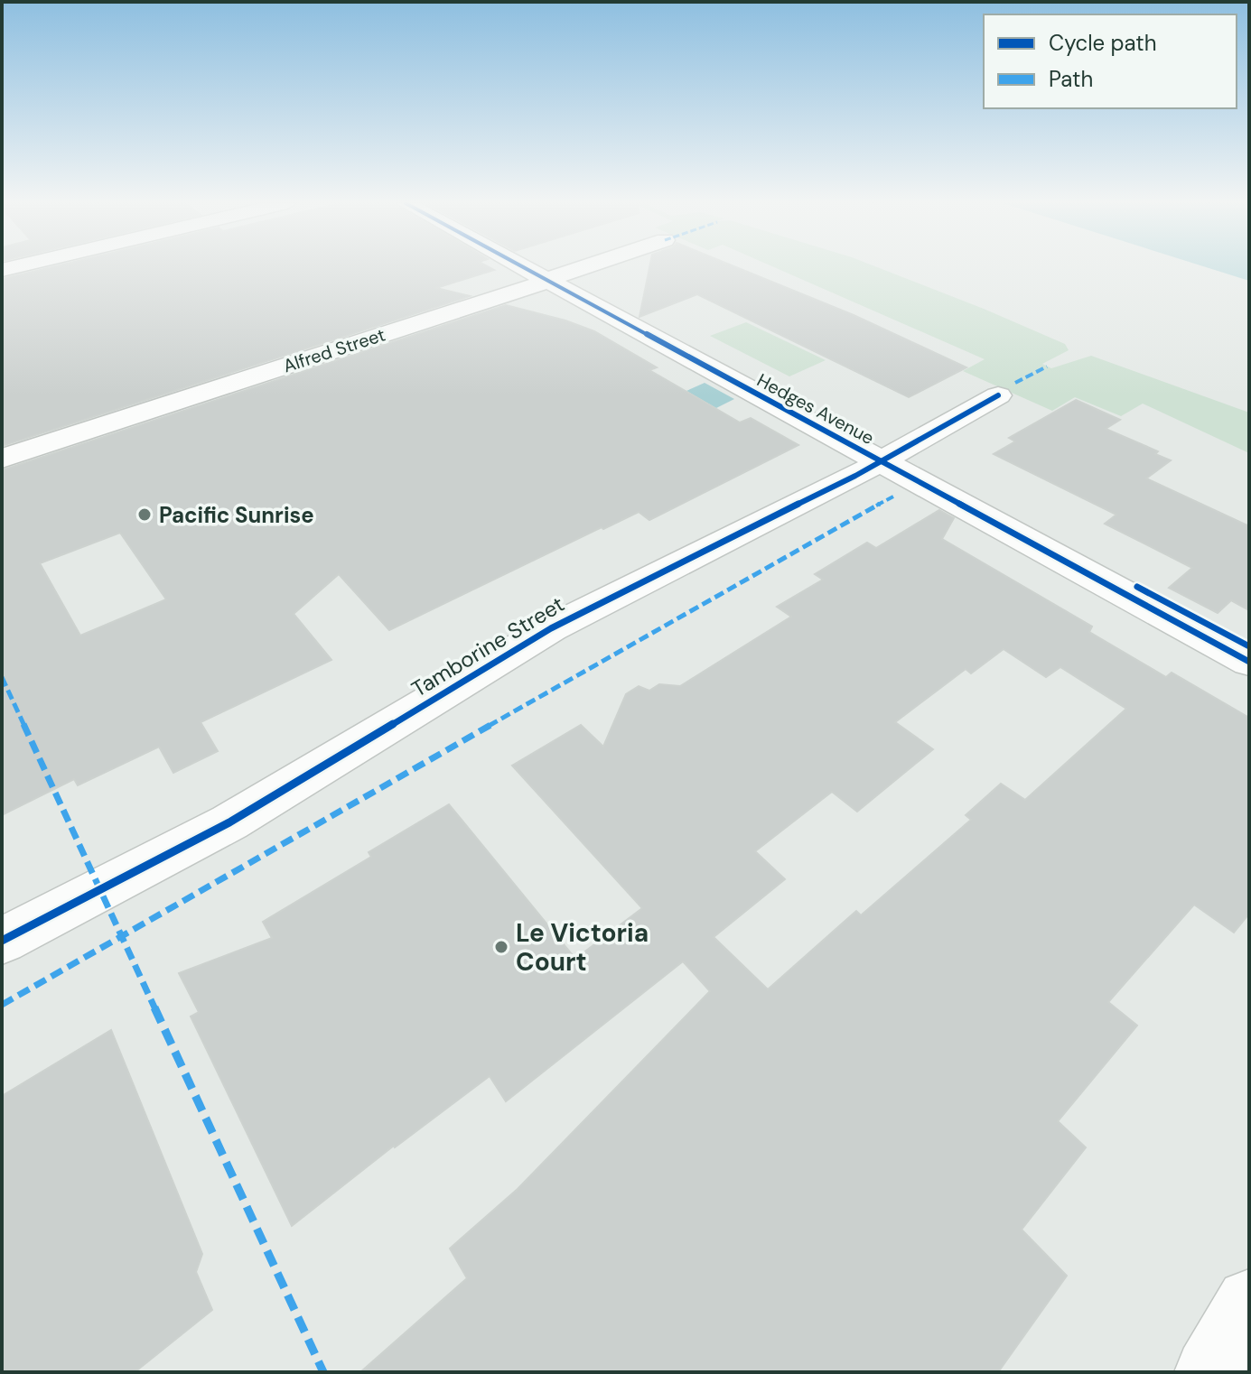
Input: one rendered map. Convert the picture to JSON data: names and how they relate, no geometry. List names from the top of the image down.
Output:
{
  "streets": {
    "street": ["Alfred Street", "Hedges Avenue", "Tamborine Street"]
  },
  "crossings": [
    ["Alfred Street", "Hedges Avenue"],
    ["Hedges Avenue", "Tamborine Street"]
  ],
  "places": ["Pacific Sunrise", "Le Victoria Court"],
  "legend": ["Cycle path", "Path"]
}
